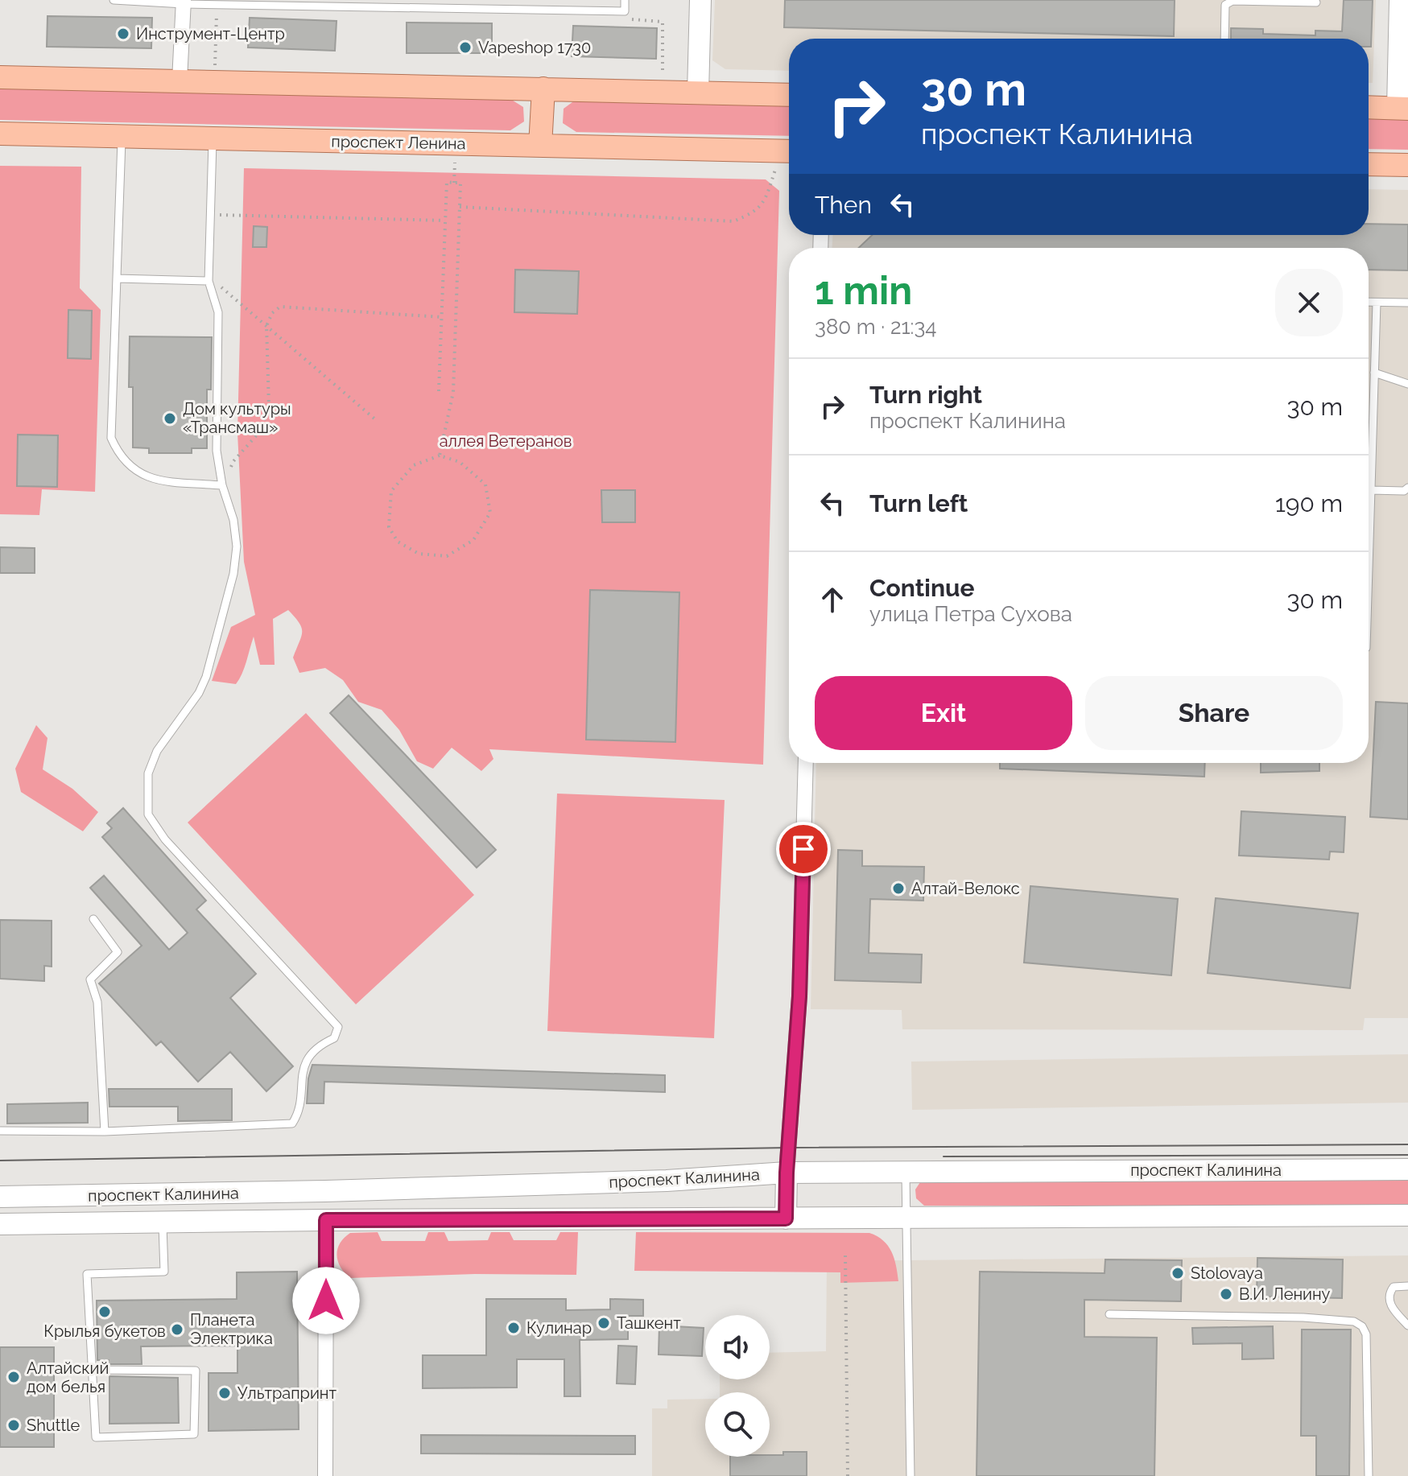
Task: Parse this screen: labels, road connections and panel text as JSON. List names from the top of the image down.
{
  "streets": {
    "main road": ["проспект Ленина", "проспект Калинина"]
  },
  "parks": ["аллея Ветеранов"],
  "places": [
    "Инструмент-Центр",
    "Vapeshop 1730",
    "Дом культуры «Трансмаш»",
    "Алтай-Велокс",
    "Stolovaya",
    "В.И. Ленину",
    "Крылья букетов",
    "Ташкент",
    "Кулинар",
    "Планета Электрика",
    "Алтайский дом белья",
    "Ультрапринт",
    "Shuttle"
  ],
  "page": {
    "turn": ["30 m", "проспект Калинина"],
    "then": "Then",
    "heading": ["1 min", "380 m · 21:34"],
    "list": [
      {
        "name": "Turn right",
        "note": "проспект Калинина",
        "value": "30 m"
      },
      {
        "name": "Turn left",
        "value": "190 m"
      },
      {
        "name": "Continue",
        "note": "улица Петра Сухова",
        "value": "30 m"
      }
    ],
    "buttons": ["Exit", "Share"]
  }
}
